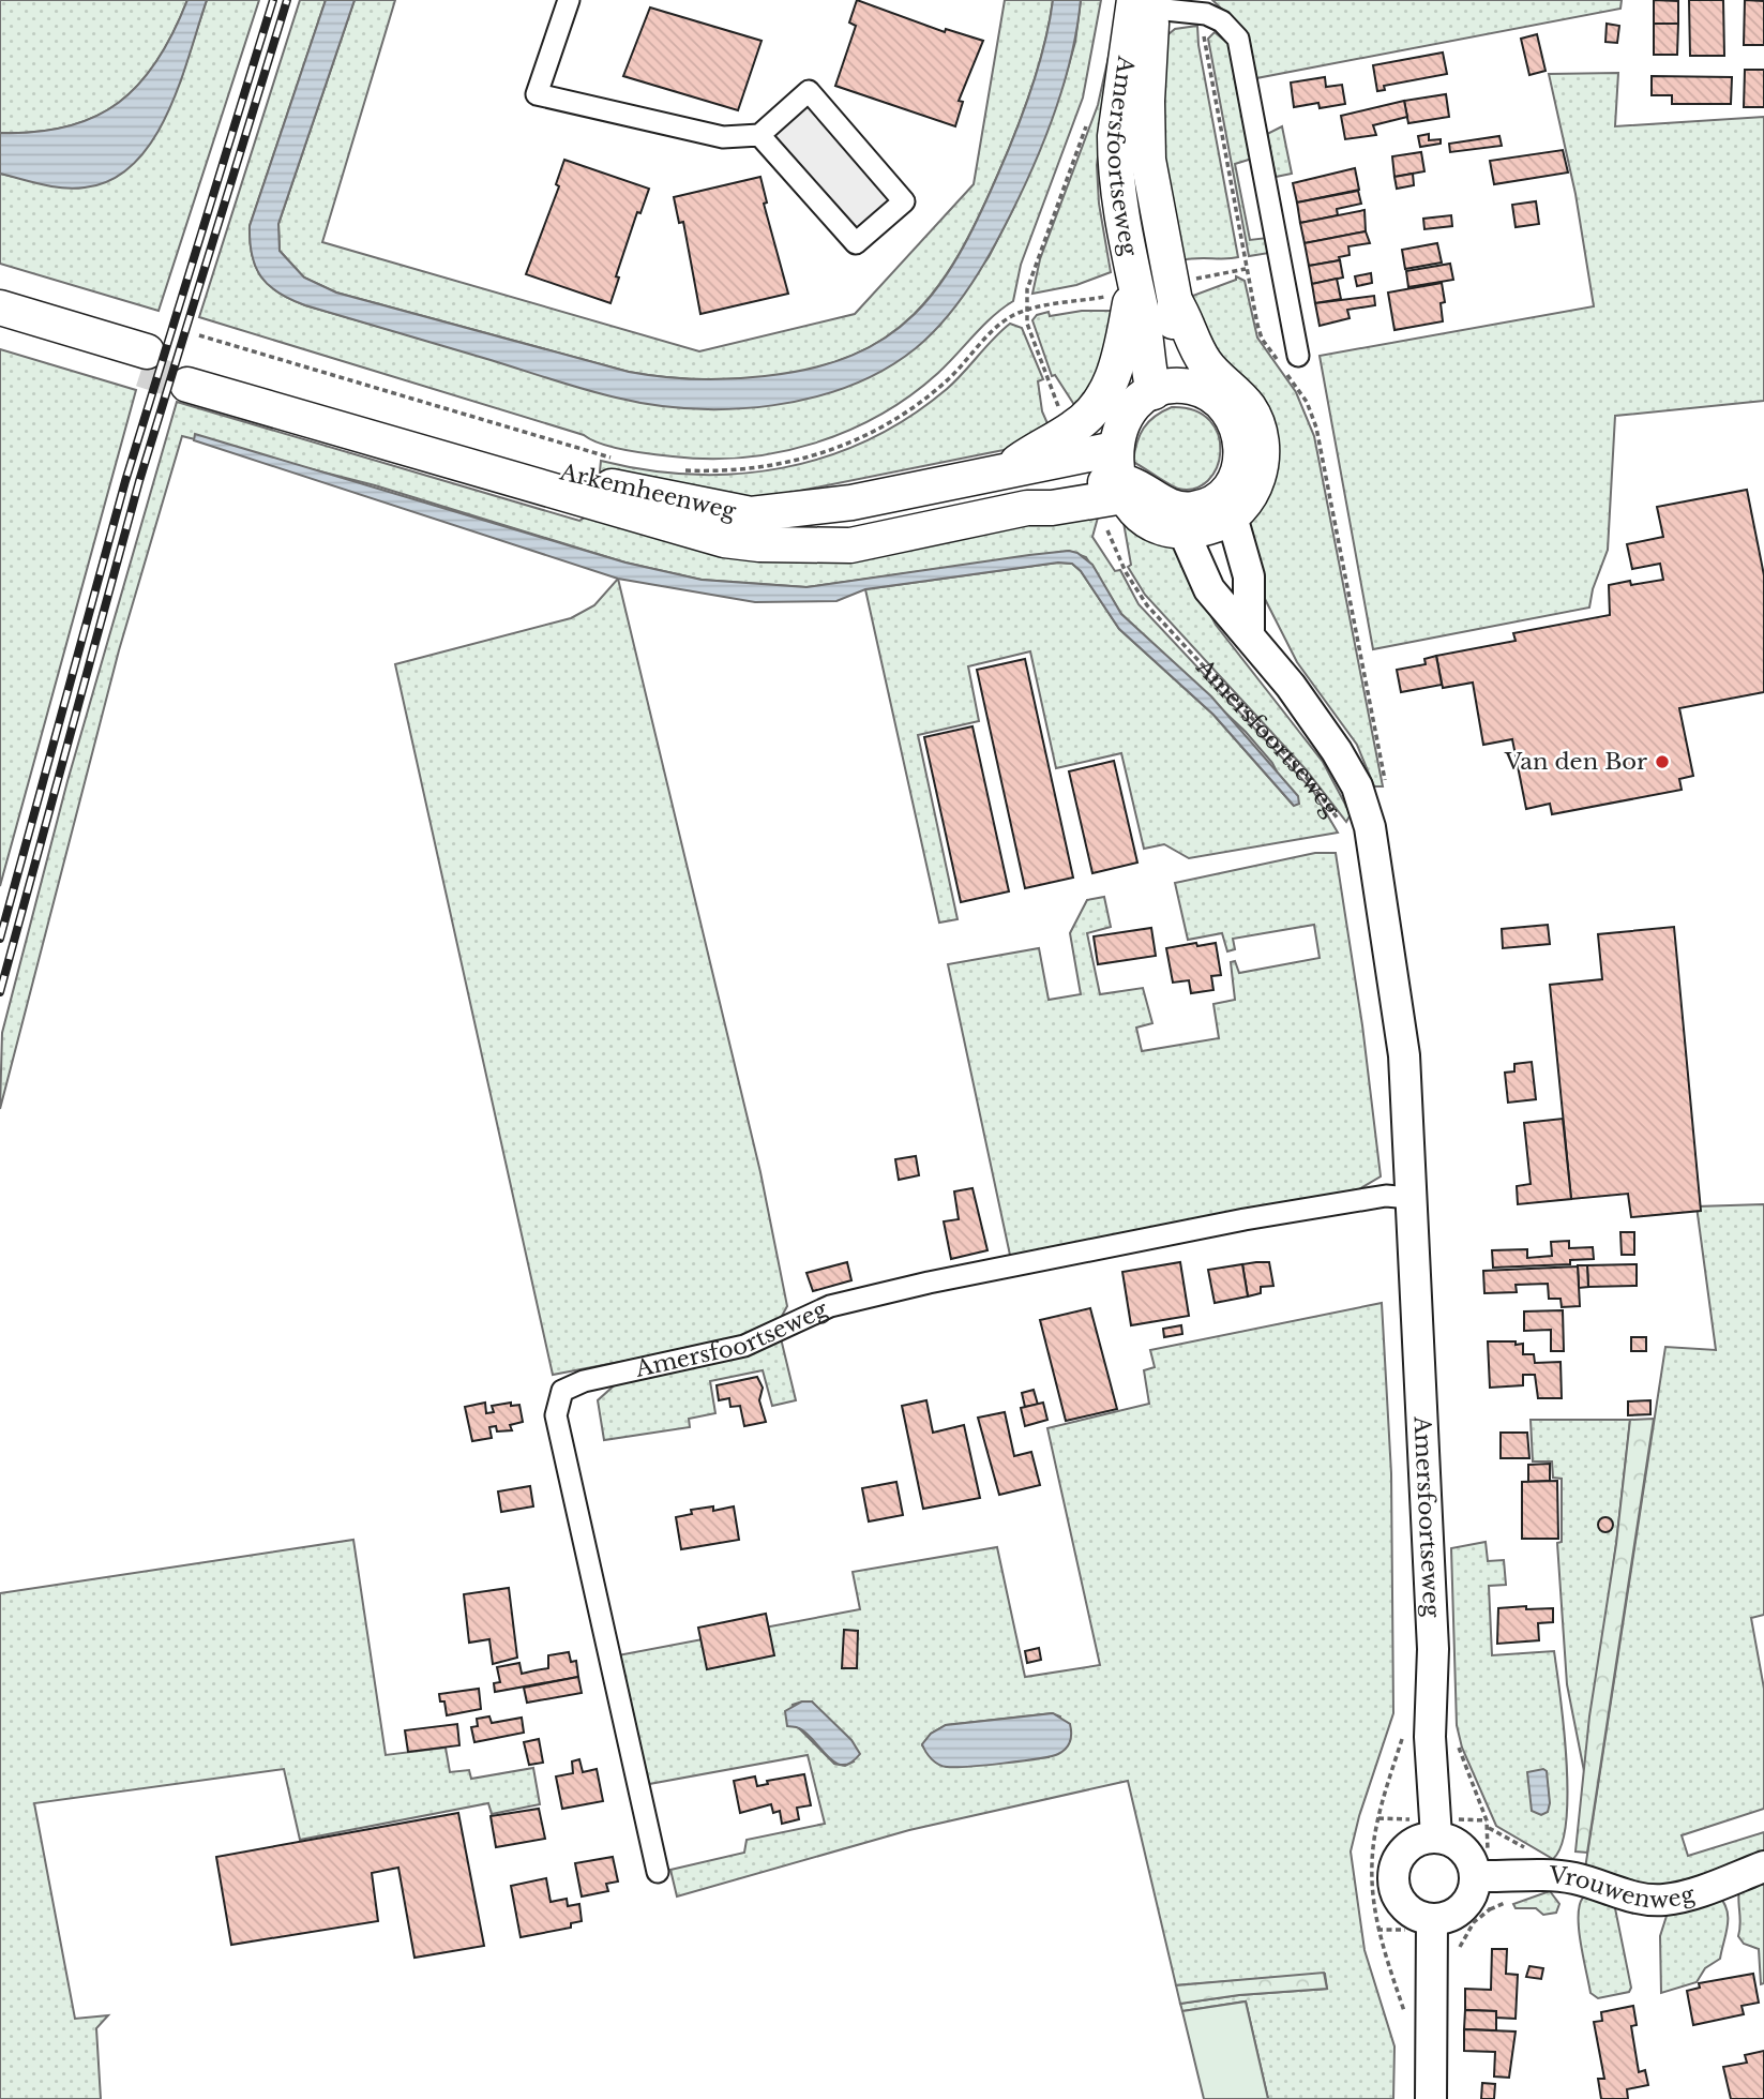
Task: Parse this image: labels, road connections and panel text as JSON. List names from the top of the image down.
{
  "streets": {
    "main road": ["Amersfoortseweg", "Arkemheenweg", "Vrouwenweg"]
  },
  "crossings": [
    ["Amersfoortseweg", "Arkemheenweg"],
    ["Amersfoortseweg", "Vrouwenweg"]
  ],
  "places": ["Van den Bor"]
}
